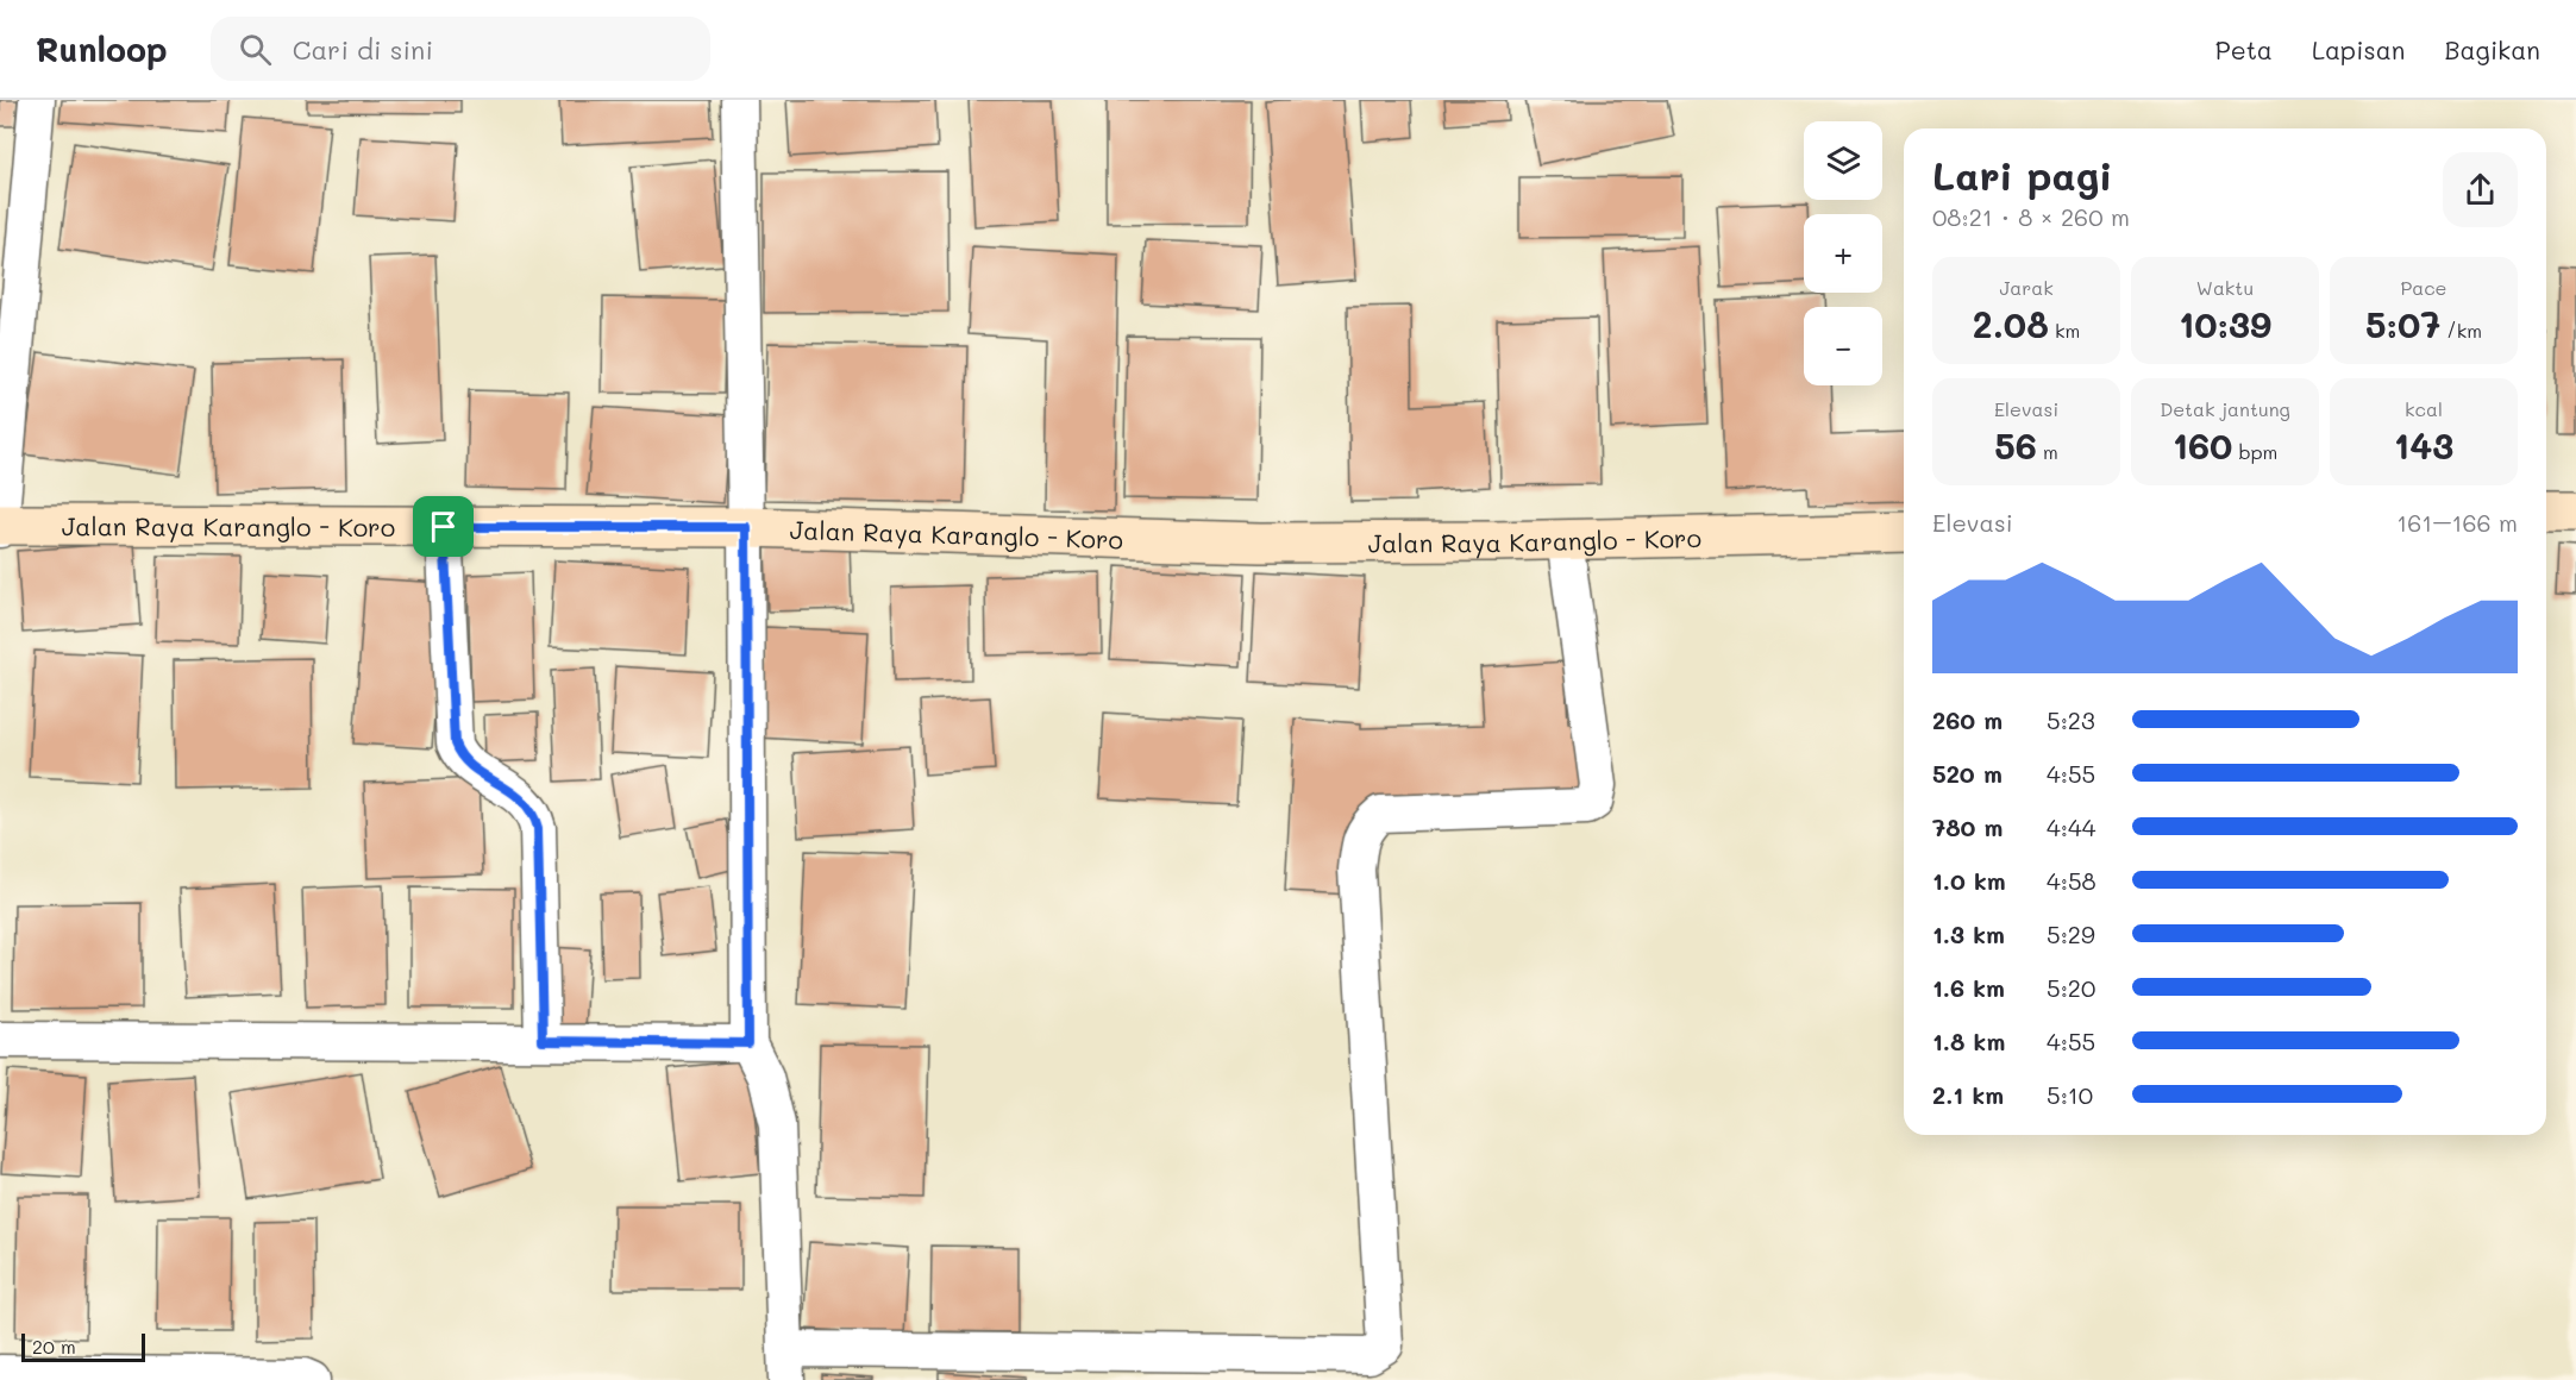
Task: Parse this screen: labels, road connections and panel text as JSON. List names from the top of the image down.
{
  "streets": {
    "street": ["Jalan Raya Karanglo - Koro"]
  },
  "scale_bar": "20 m",
  "page": {
    "header": "Runloop",
    "search": "Cari di sini",
    "nav": ["Peta", "Lapisan", "Bagikan"],
    "map_buttons": ["+", "−"],
    "heading": ["Lari pagi", "08:21 · 8 × 260 m"],
    "stats": [
      ["Jarak", "2.08 km"],
      ["Waktu", "10:39"],
      ["Pace", "5:07 /km"],
      ["Elevasi", "56 m"],
      ["Detak jantung", "160 bpm"],
      ["kcal", "143"]
    ],
    "chart": ["Elevasi", "161–166 m"],
    "list": [
      {
        "name": "260 m",
        "note": "5:23"
      },
      {
        "name": "520 m",
        "note": "4:55"
      },
      {
        "name": "780 m",
        "note": "4:44"
      },
      {
        "name": "1.0 km",
        "note": "4:58"
      },
      {
        "name": "1.3 km",
        "note": "5:29"
      },
      {
        "name": "1.6 km",
        "note": "5:20"
      },
      {
        "name": "1.8 km",
        "note": "4:55"
      },
      {
        "name": "2.1 km",
        "note": "5:10"
      }
    ],
    "scale": "20 m"
  }
}
